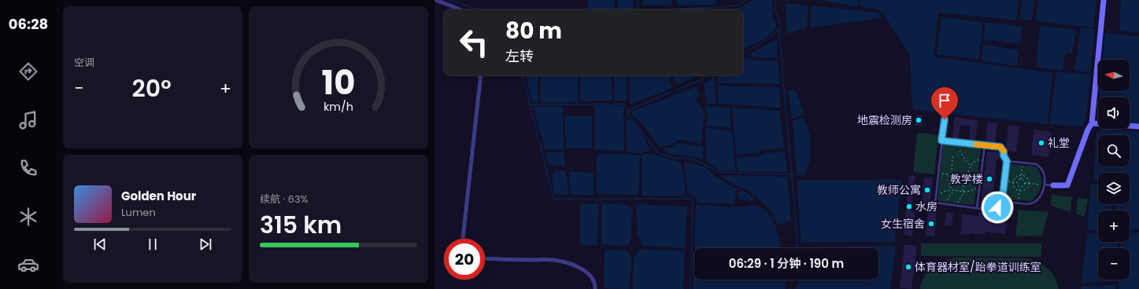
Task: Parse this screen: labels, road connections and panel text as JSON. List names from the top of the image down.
{
  "places": [
    "地震检测房",
    "礼堂",
    "教学楼",
    "教师公寓",
    "水房",
    "女生宿舍",
    "体育器材室/跆拳道训练室"
  ],
  "north": "left",
  "page": {
    "tabs": "06:28",
    "tile": [
      "空调",
      ["续航 · 63%", "315 km"]
    ],
    "turn": ["80 m", "左转"],
    "map_buttons": ["+", "−"],
    "heat": ["−", "20°", "+"],
    "song": ["Golden Hour", "Lumen"],
    "limit": "20",
    "trip": "06:29 · 1 分钟 · 190 m",
    "gauge": ["10", "km/h"]
  }
}
